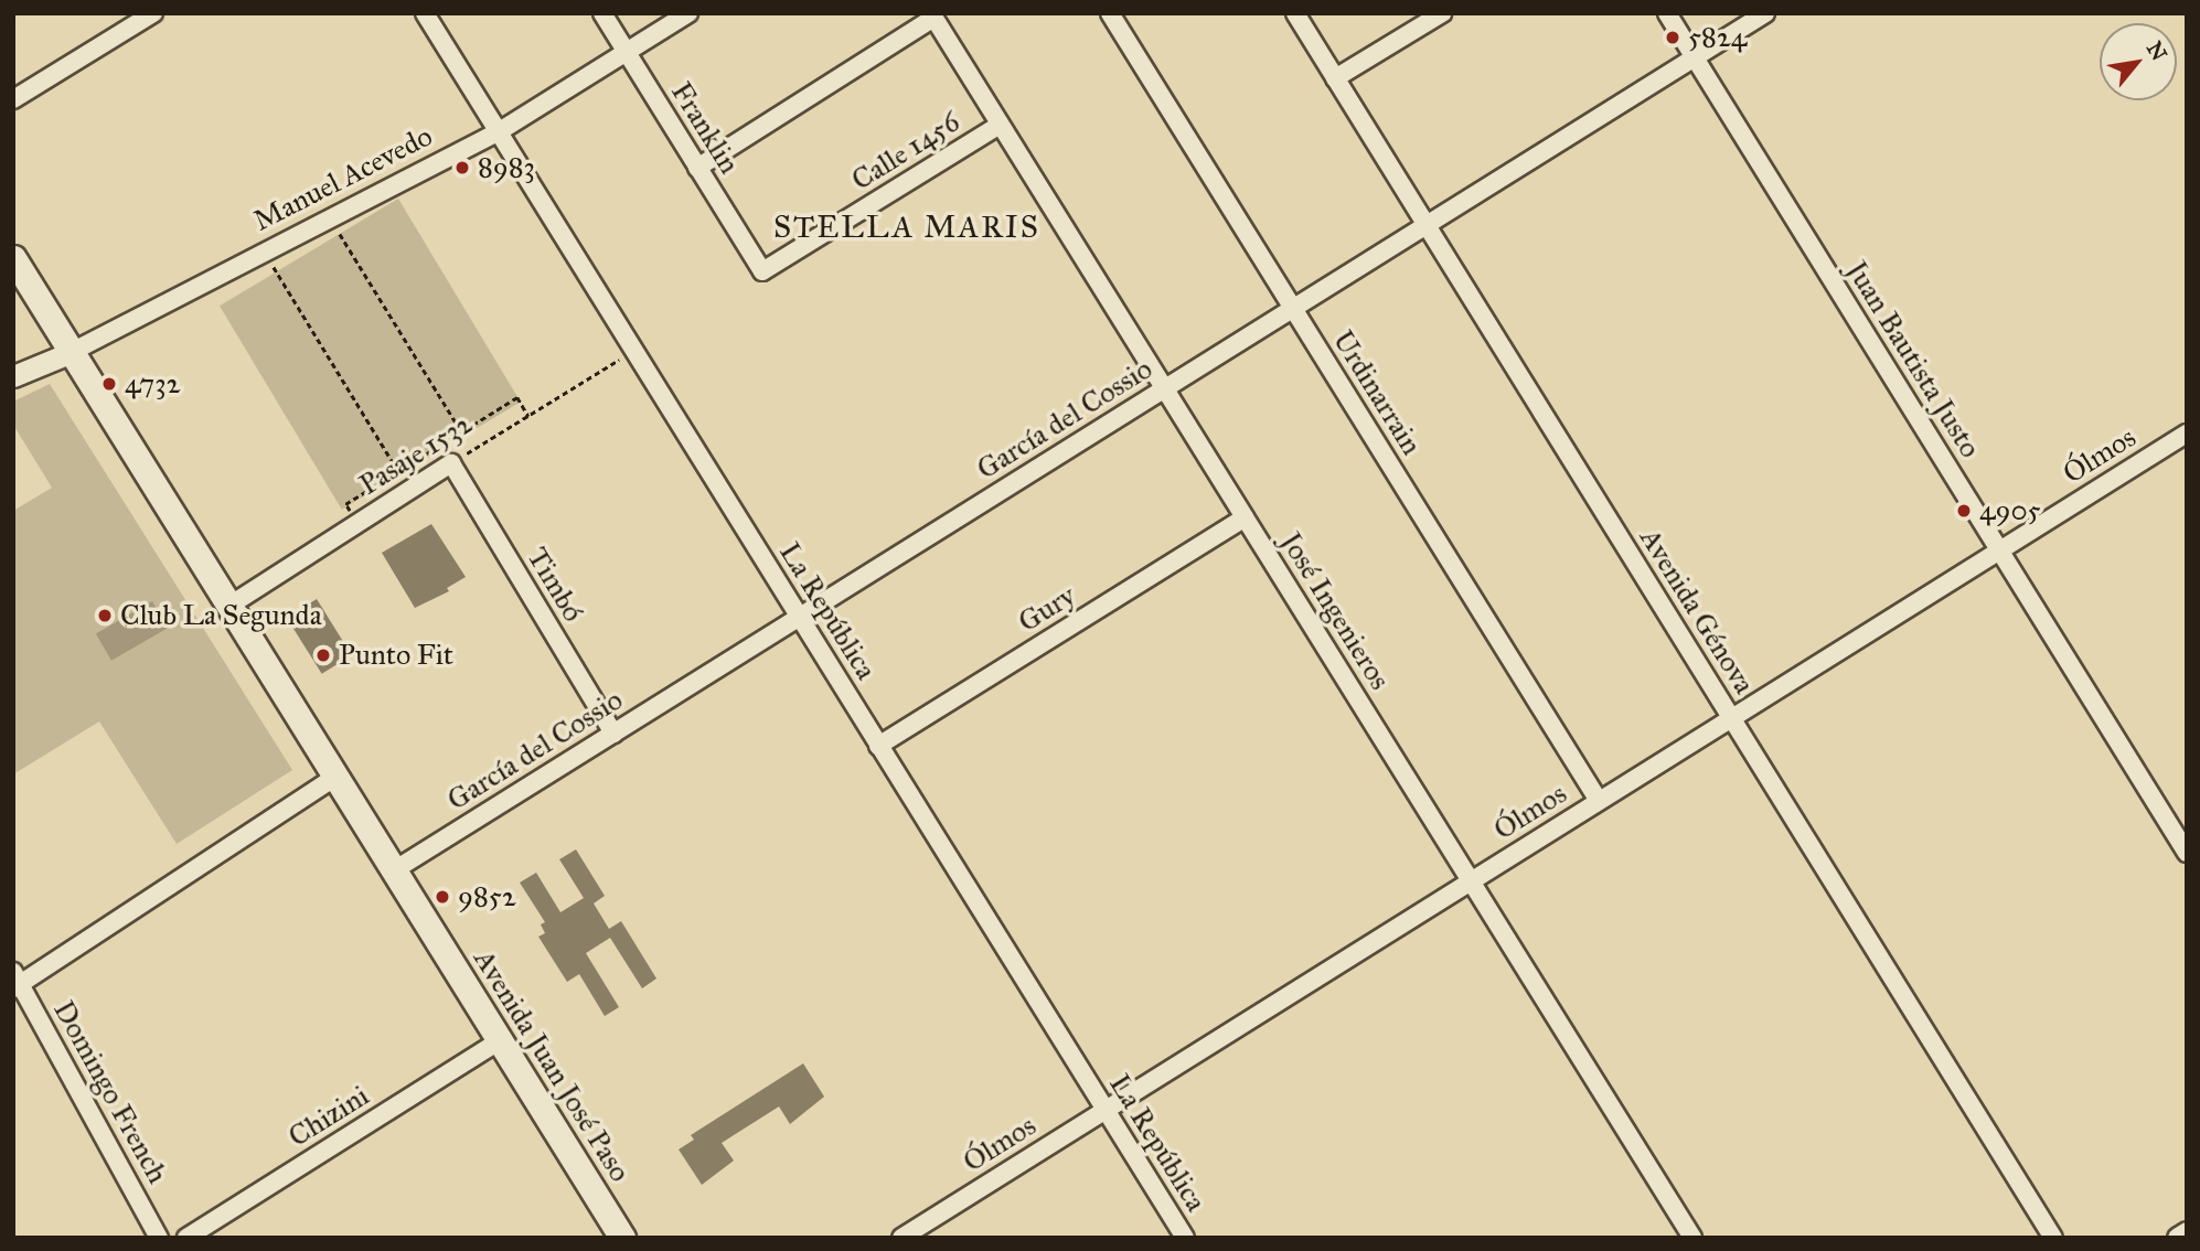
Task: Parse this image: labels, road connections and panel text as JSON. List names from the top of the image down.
{
  "streets": {
    "main road": ["Avenida Juan José Paso"],
    "street": [
      "Franklin",
      "Calle 1456",
      "Manuel Acevedo",
      "Juan Bautista Justo",
      "Urdinarrain",
      "García del Cossio",
      "Pasaje 1532",
      "Ólmos",
      "Timbó",
      "Gury",
      "La República",
      "José Ingenieros",
      "Avenida Génova",
      "Domingo French",
      "Chizini"
    ]
  },
  "crossings": [
    ["Franklin", "Calle 1456"],
    ["Franklin", "Manuel Acevedo"],
    ["Calle 1456", "José Ingenieros"],
    ["Manuel Acevedo", "La República"],
    ["Manuel Acevedo", "Avenida Juan José Paso"],
    ["Juan Bautista Justo", "García del Cossio"],
    ["Juan Bautista Justo", "Ólmos"],
    ["Urdinarrain", "García del Cossio"],
    ["Urdinarrain", "Ólmos"],
    ["García del Cossio", "Timbó"],
    ["García del Cossio", "La República"],
    ["García del Cossio", "José Ingenieros"],
    ["García del Cossio", "Avenida Génova"],
    ["García del Cossio", "Avenida Juan José Paso"],
    ["Pasaje 1532", "Timbó"],
    ["Pasaje 1532", "La República"],
    ["Pasaje 1532", "Avenida Juan José Paso"],
    ["Ólmos", "La República"],
    ["Ólmos", "José Ingenieros"],
    ["Ólmos", "Avenida Génova"],
    ["Gury", "La República"],
    ["Gury", "José Ingenieros"],
    ["Avenida Juan José Paso", "Chizini"]
  ],
  "districts": ["STELLA MARIS"],
  "places": [
    "5824",
    "8983",
    "4732",
    "4905",
    "Club La Segunda",
    "Punto Fit",
    "9852"
  ],
  "north": "top right"
}
